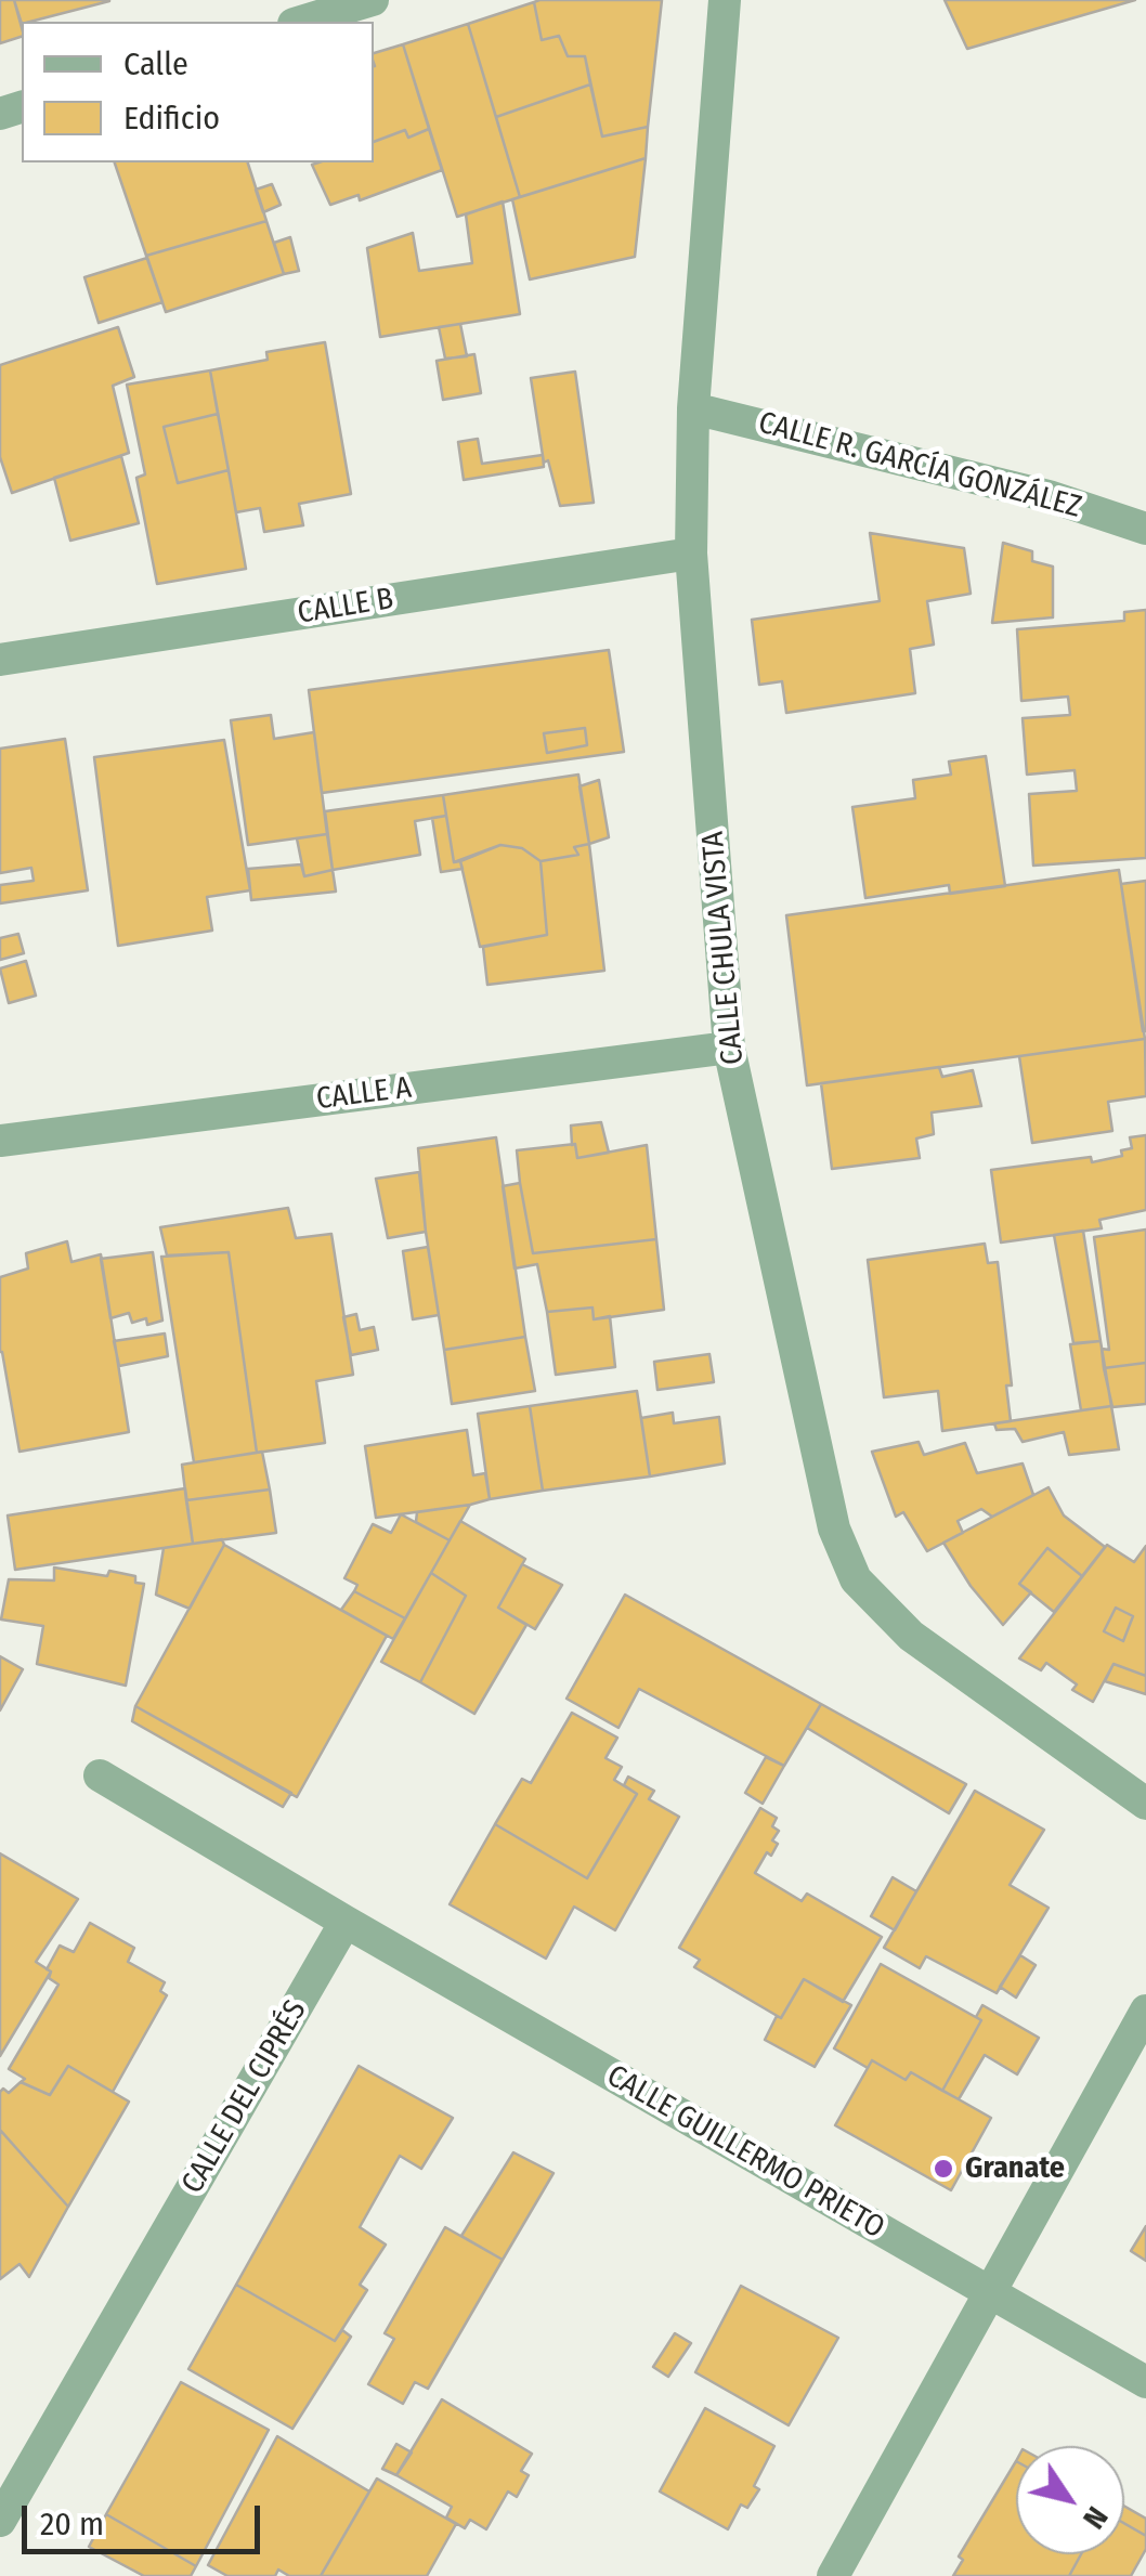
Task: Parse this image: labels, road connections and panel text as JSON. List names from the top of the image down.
{
  "streets": {
    "street": [
      "CALLE R. GARCÍA GONZÁLEZ",
      "CALLE B",
      "CALLE CHULA VISTA",
      "CALLE A",
      "CALLE DEL CIPRÉS",
      "CALLE GUILLERMO PRIETO"
    ]
  },
  "crossings": [
    ["CALLE R. GARCÍA GONZÁLEZ", "CALLE CHULA VISTA"],
    ["CALLE B", "CALLE CHULA VISTA"],
    ["CALLE CHULA VISTA", "CALLE A"],
    ["CALLE DEL CIPRÉS", "CALLE GUILLERMO PRIETO"]
  ],
  "places": ["Granate"],
  "legend": ["Calle", "Edificio"],
  "scale_bar": "20 m",
  "north": "bottom right"
}
